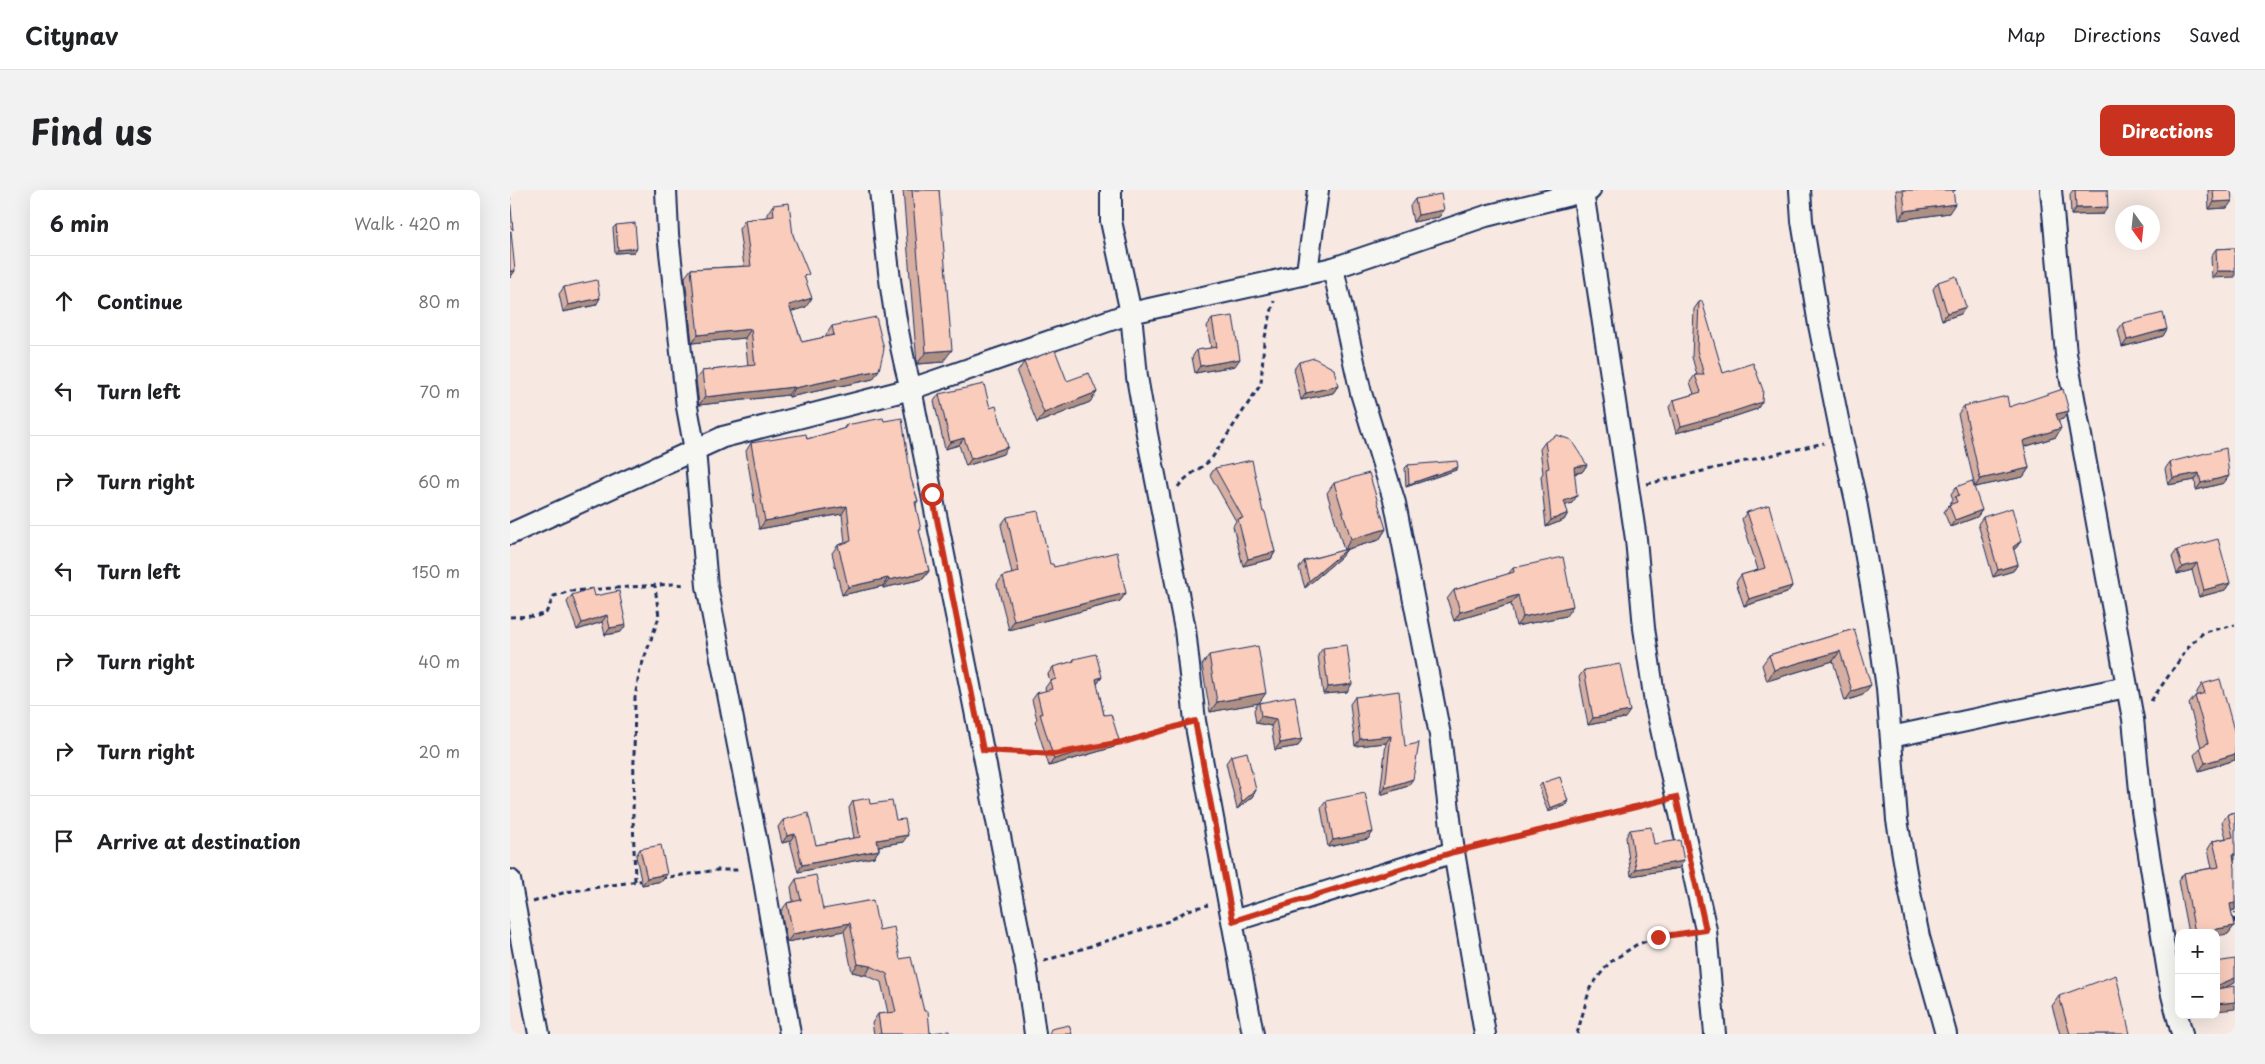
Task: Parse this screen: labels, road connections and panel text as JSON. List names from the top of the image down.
{
  "north": "bottom",
  "page": {
    "header": "Citynav",
    "nav": ["Map", "Directions", "Saved"],
    "title": "Find us",
    "buttons": "Directions",
    "heading": ["6 min", "Walk · 420 m"],
    "list": [
      ["Continue", "80 m"],
      ["Turn left", "70 m"],
      ["Turn right", "60 m"],
      ["Turn left", "150 m"],
      ["Turn right", "40 m"],
      ["Turn right", "20 m"],
      "Arrive at destination"
    ],
    "map_buttons": ["+", "−"]
  }
}
